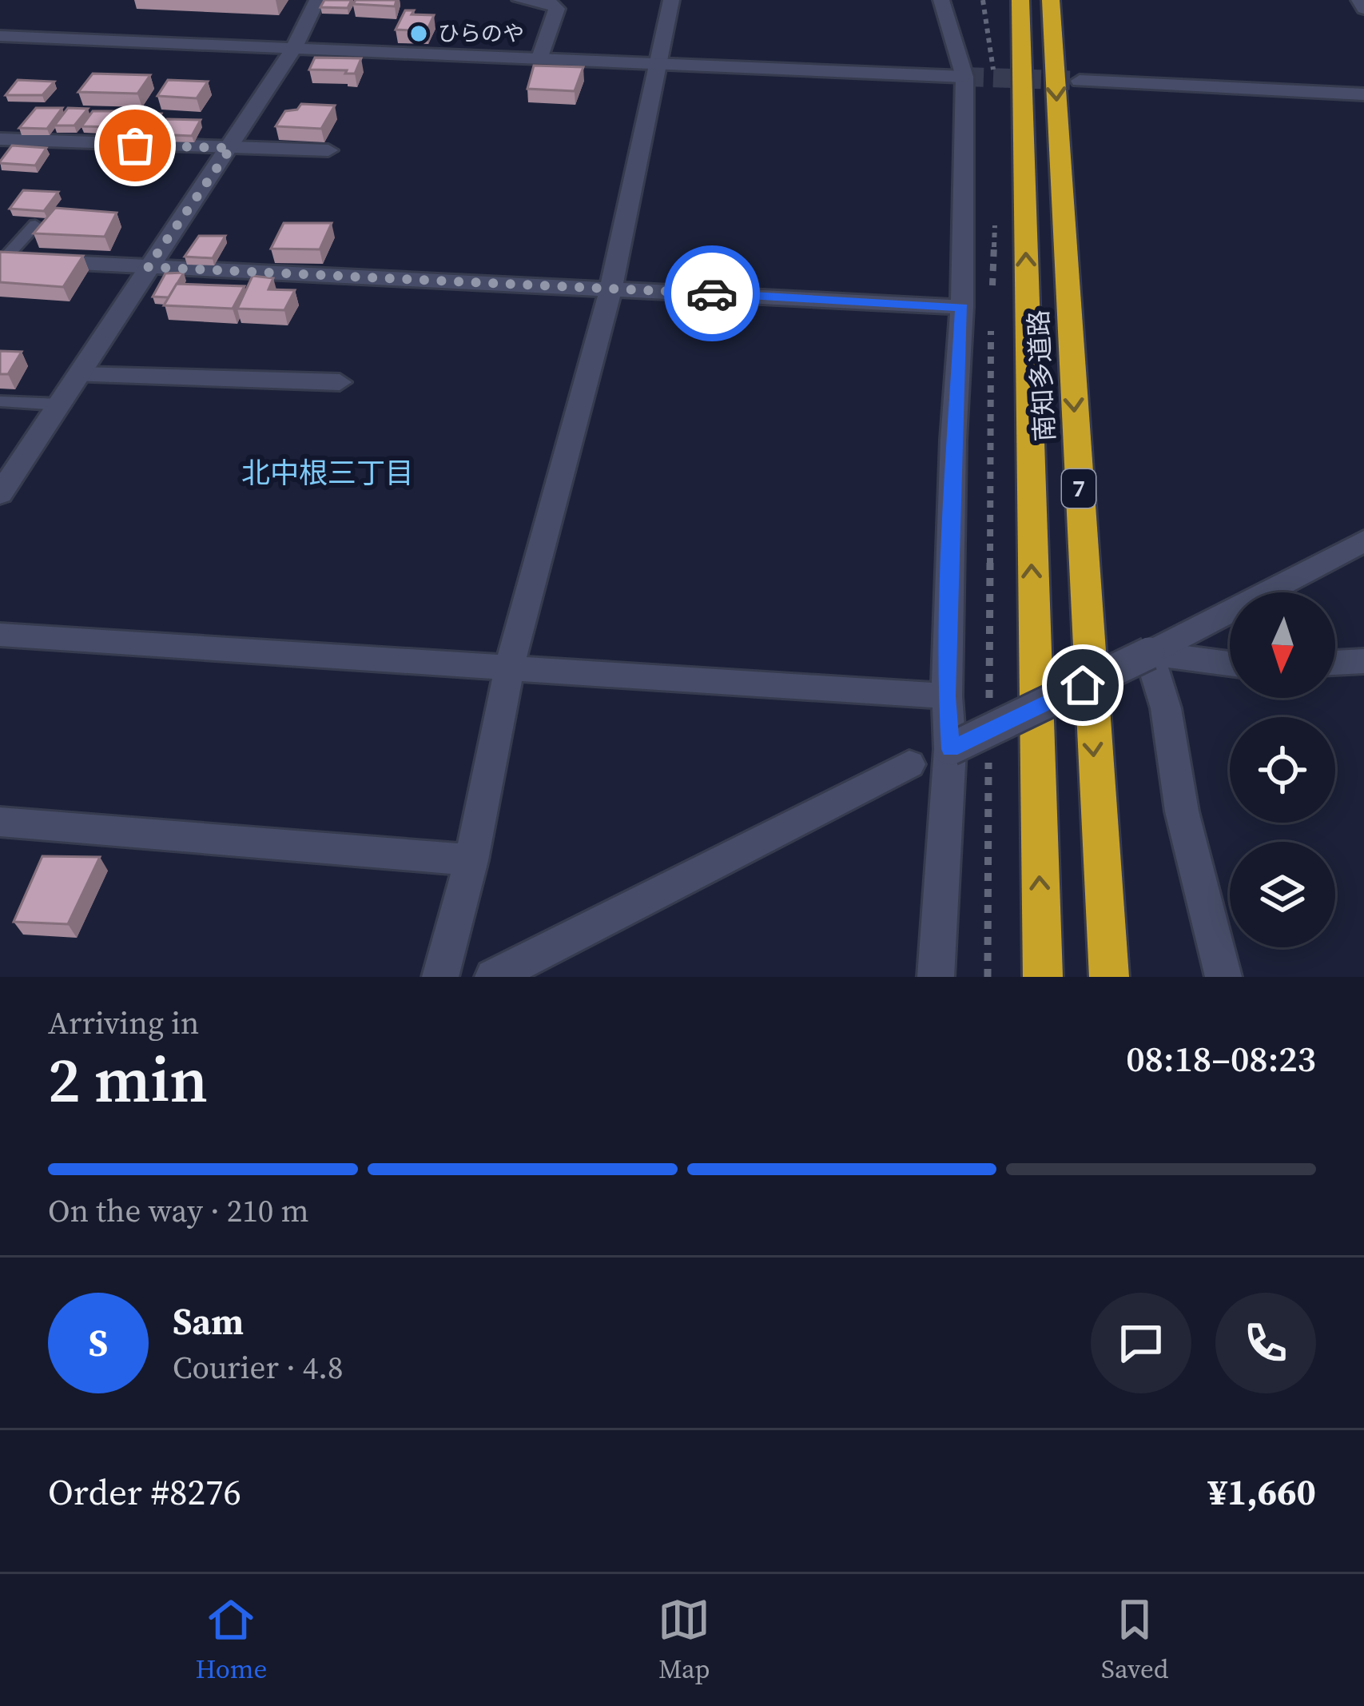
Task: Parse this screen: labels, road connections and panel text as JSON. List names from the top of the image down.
{
  "streets": {
    "highway": ["南知多道路", "7"]
  },
  "districts": ["北中根三丁目"],
  "places": ["ひらのや"],
  "north": "bottom",
  "page": {
    "heading": ["2 min", "Arriving in", "08:18–08:23"],
    "panel": [
      "Sam",
      "Courier · 4.8",
      "Order #8276",
      "¥1,660"
    ],
    "bar": "On the way · 210 m",
    "round": "S",
    "tabs": ["Home", "Map", "Saved"]
  }
}
